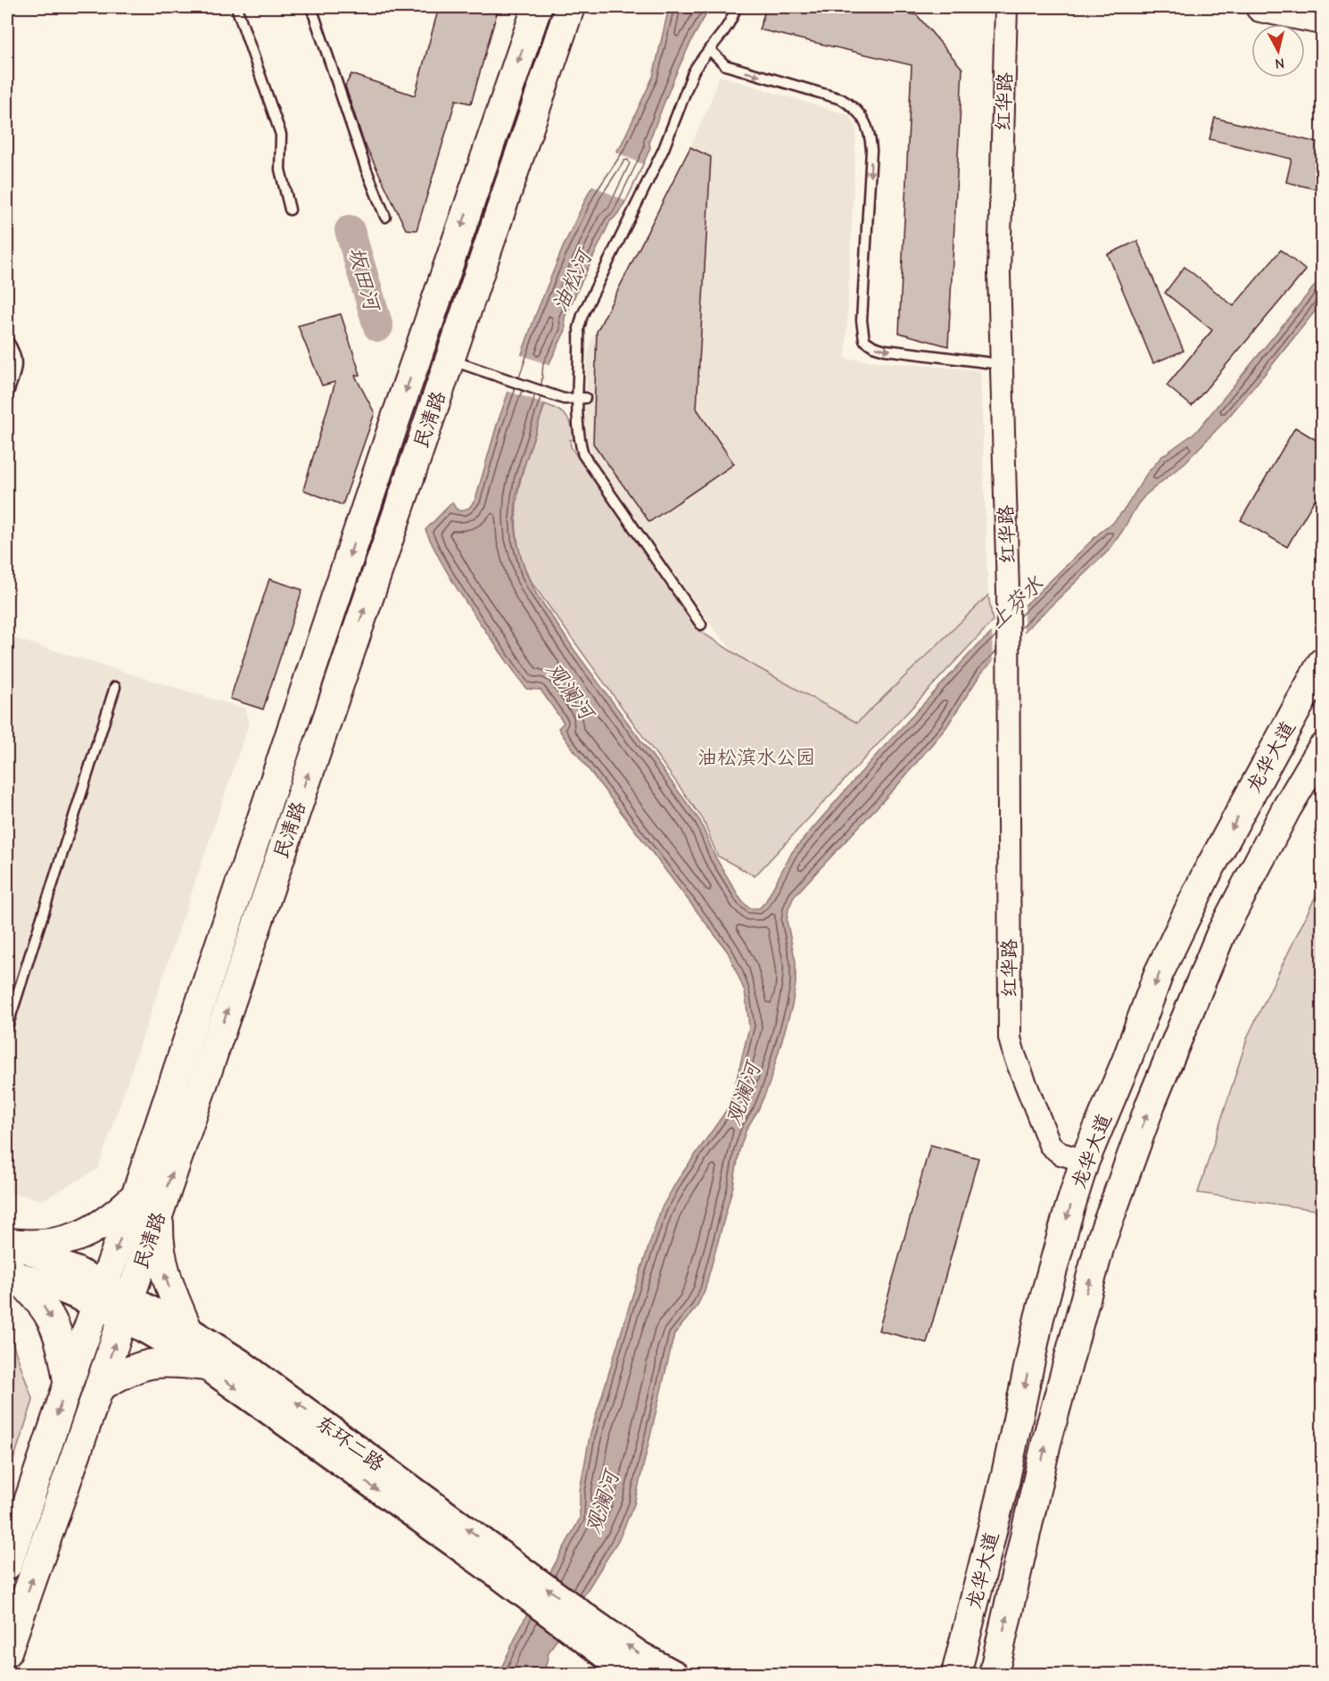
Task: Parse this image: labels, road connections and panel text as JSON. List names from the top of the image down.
{
  "streets": {
    "main road": ["民清路", "龙华大道", "东环二路"],
    "street": ["红华路"]
  },
  "crossings": [
    ["红华路", "龙华大道"],
    ["民清路", "东环二路"]
  ],
  "water": [
    "坂田河",
    "油松河",
    "上芬水",
    "观澜河"
  ],
  "parks": ["油松滨水公园"],
  "north": "bottom"
}
